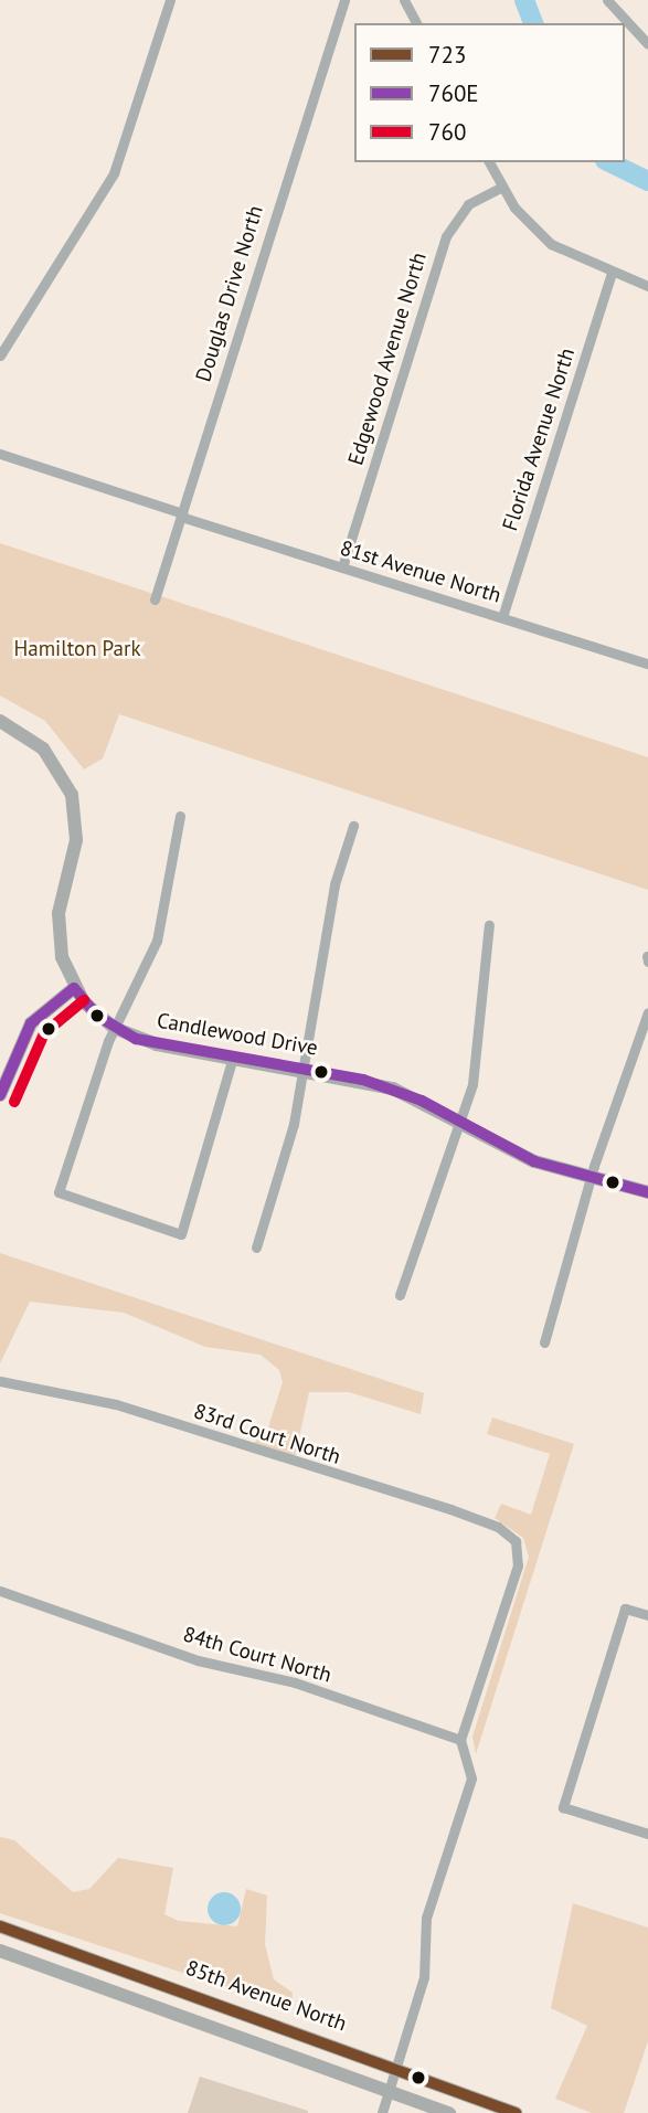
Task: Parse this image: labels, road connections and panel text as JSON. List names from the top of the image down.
{
  "streets": {
    "main road": ["Candlewood Drive", "85th Avenue North"],
    "street": [
      "Douglas Drive North",
      "Edgewood Avenue North",
      "Florida Avenue North",
      "81st Avenue North",
      "83rd Court North",
      "84th Court North"
    ]
  },
  "crossings": [
    ["Douglas Drive North", "81st Avenue North"],
    ["Edgewood Avenue North", "81st Avenue North"],
    ["Florida Avenue North", "81st Avenue North"],
    ["83rd Court North", "84th Court North"]
  ],
  "parks": ["Hamilton Park"],
  "lines": ["transit line 760E", "transit line 760", "transit line 723"],
  "legend": ["723", "760E", "760"]
}
